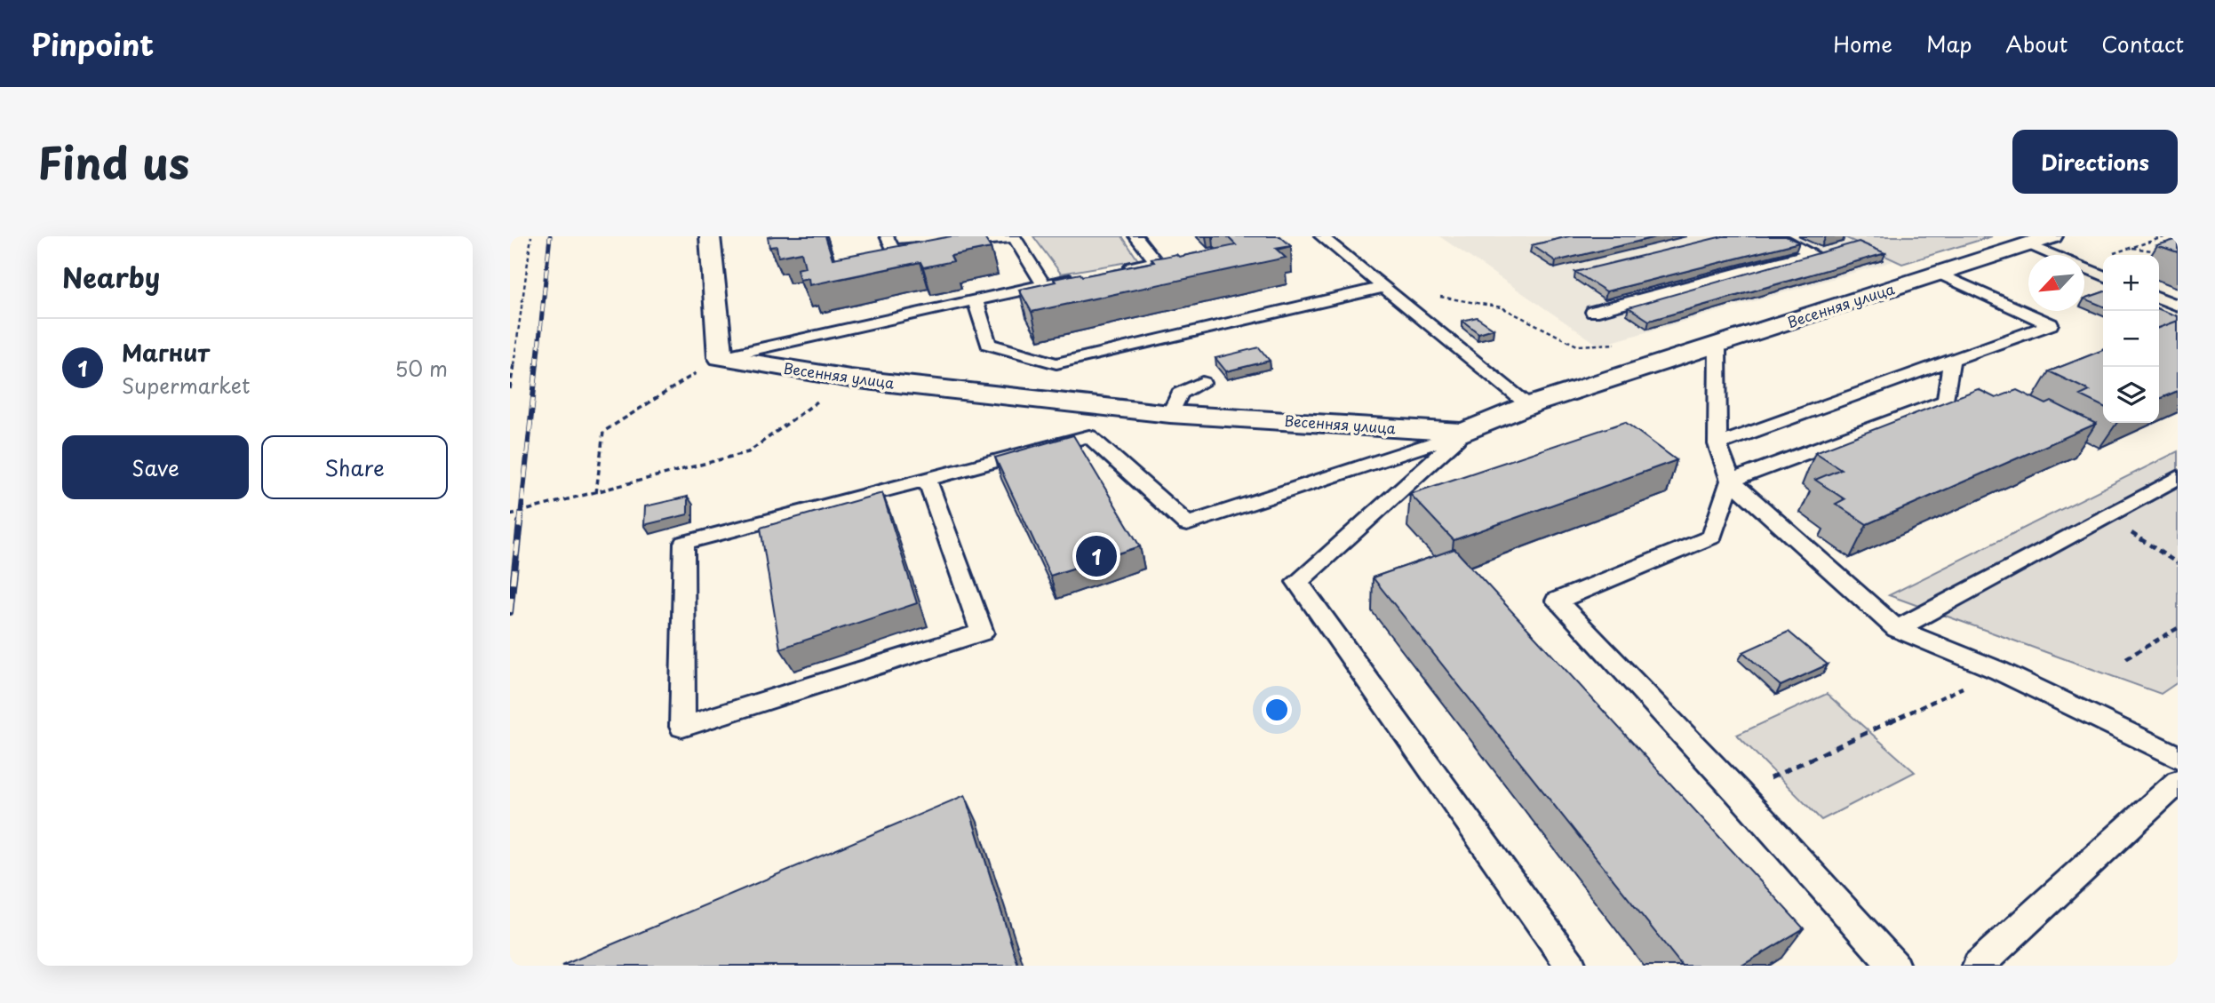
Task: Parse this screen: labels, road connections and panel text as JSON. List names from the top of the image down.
{
  "streets": {
    "street": ["Весенняя улица"]
  },
  "north": "bottom left",
  "page": {
    "header": "Pinpoint",
    "nav": [
      "Home",
      "Map",
      "About",
      "Contact"
    ],
    "title": "Find us",
    "buttons": [
      "Directions",
      ["Save", "Share"]
    ],
    "heading": "Nearby",
    "map_buttons": ["+", "−"],
    "list": [
      {
        "mark": "1",
        "name": "Магнит",
        "note": "Supermarket",
        "value": "50 m"
      }
    ],
    "pins": "1"
  }
}
